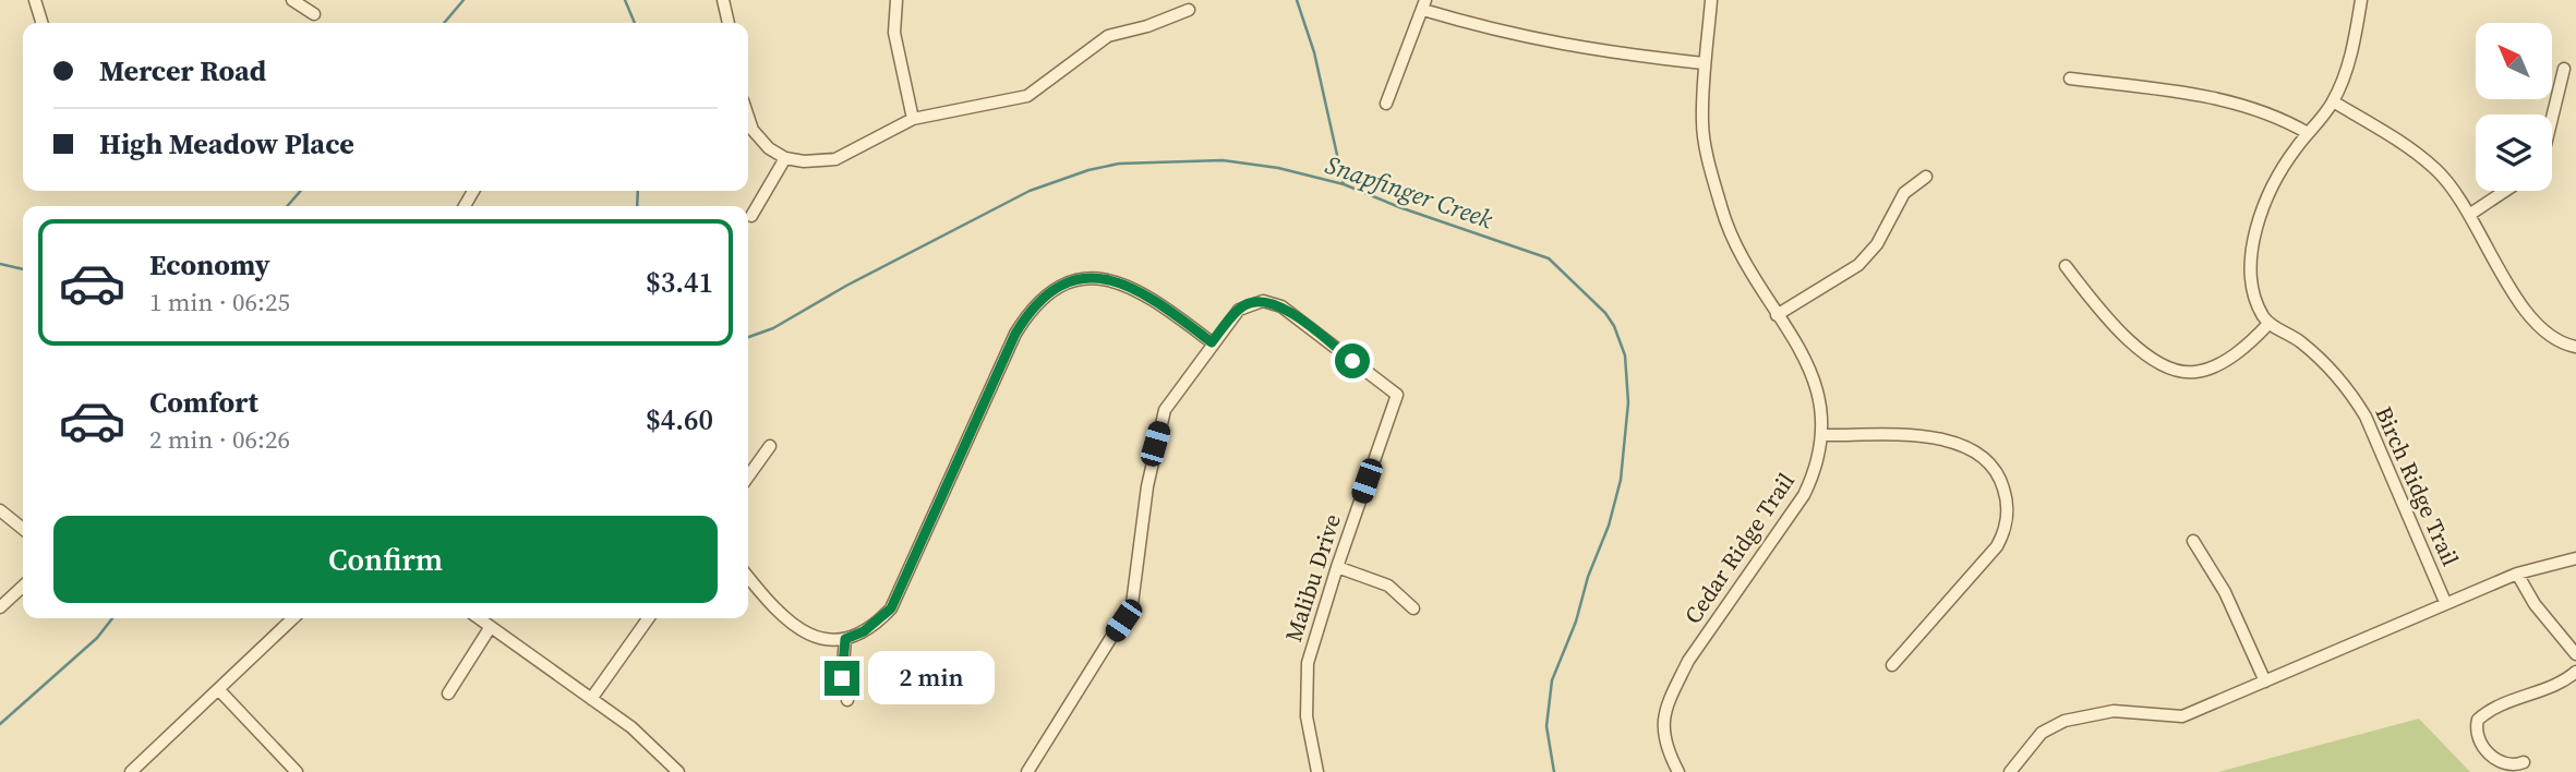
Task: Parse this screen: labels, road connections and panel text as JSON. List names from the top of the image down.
{
  "streets": {
    "street": ["Birch Ridge Trail", "Cedar Ridge Trail", "Malibu Drive"]
  },
  "water": ["Snapfinger Creek"],
  "north": "top left",
  "page": {
    "banner": ["Mercer Road", "High Meadow Place"],
    "list": [
      {
        "name": "Economy",
        "note": "1 min · 06:25",
        "value": "$3.41"
      },
      {
        "name": "Comfort",
        "note": "2 min · 06:26",
        "value": "$4.60"
      }
    ],
    "buttons": "Confirm",
    "bubble": "2 min"
  }
}
